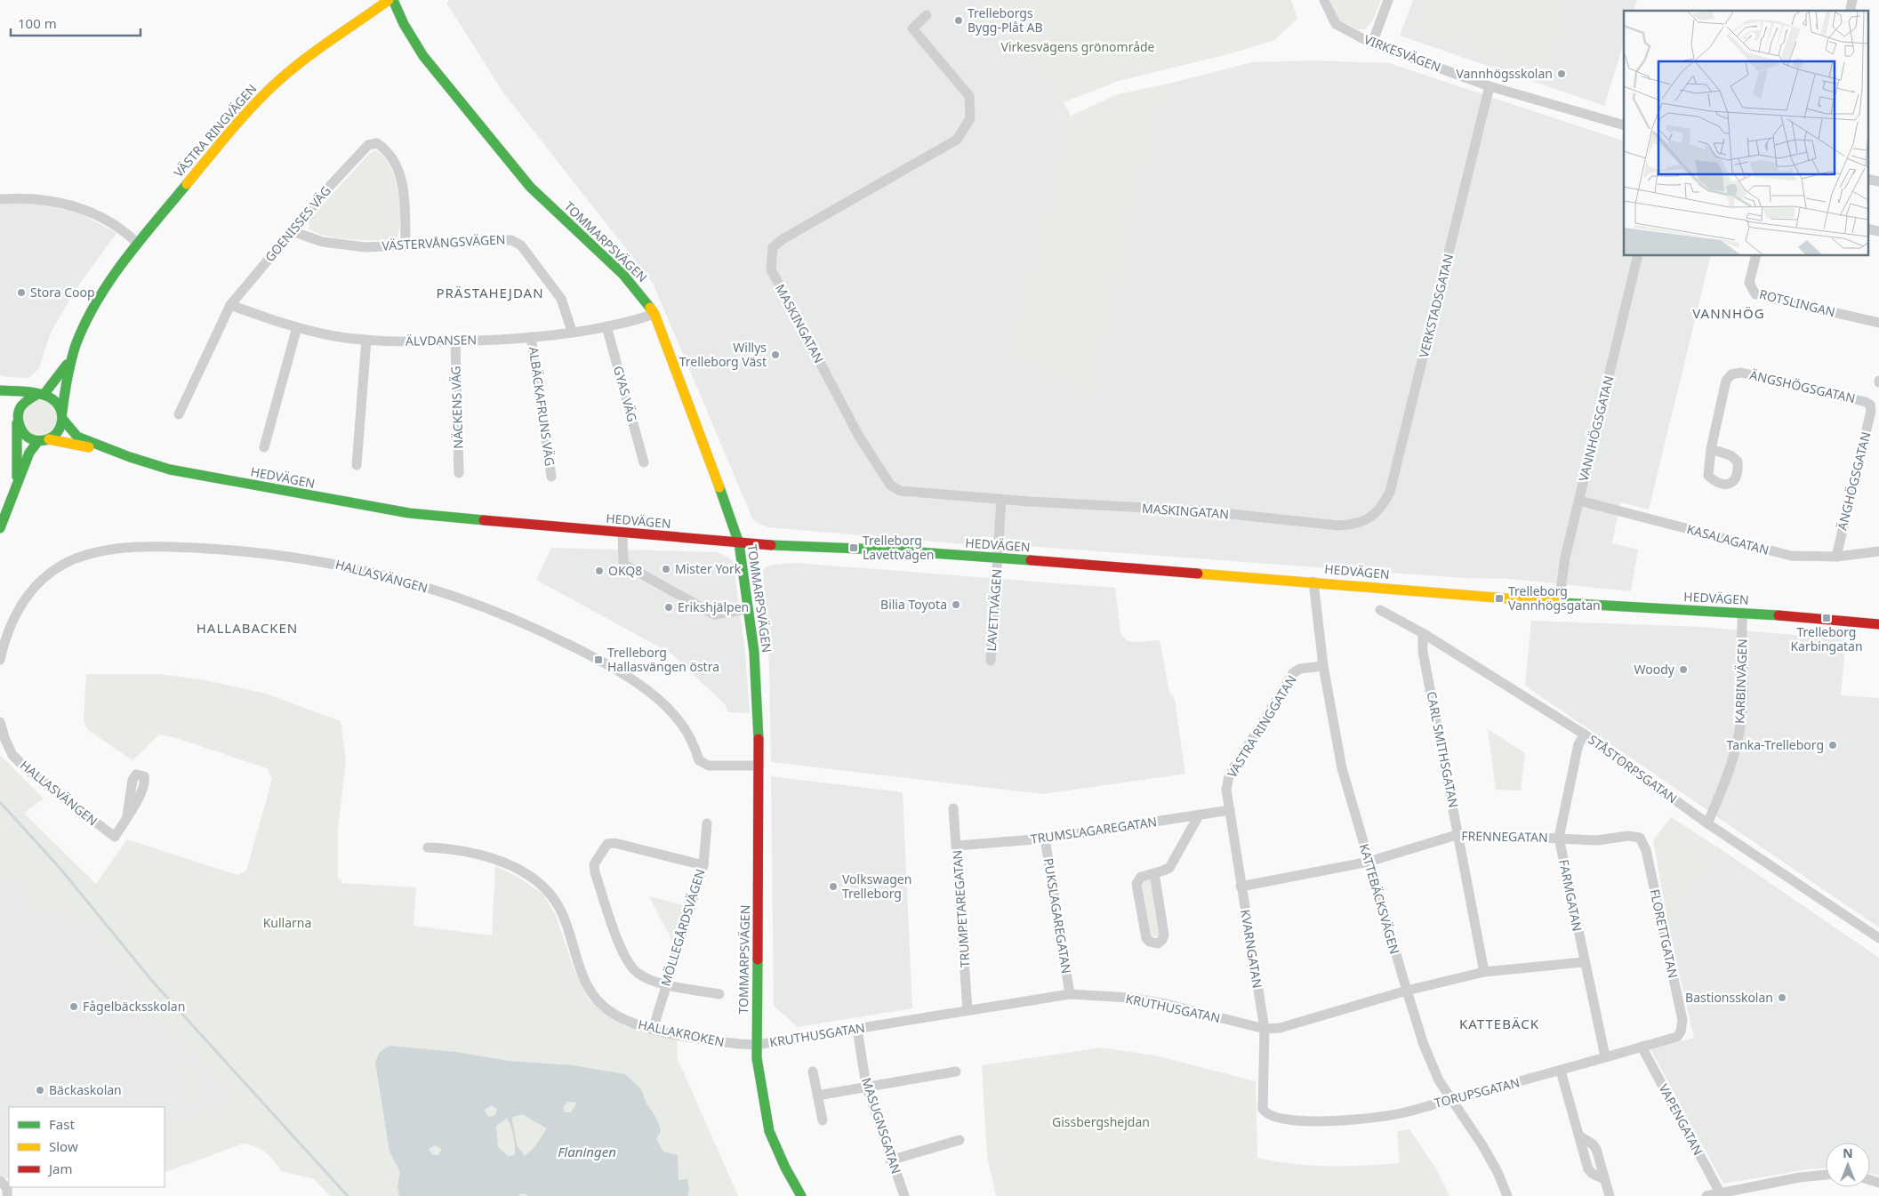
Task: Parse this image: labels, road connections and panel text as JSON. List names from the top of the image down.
{
  "streets": {
    "main road": ["VÄSTRA RINGVÄGEN", "TOMMARPSVÄGEN", "HEDVÄGEN"],
    "street": [
      "VIRKESVÄGEN",
      "GOENISSES VÄG",
      "VÄSTERVÅNGSVÄGEN",
      "ROTSLINGAN",
      "VERKSTADSGATAN",
      "MASKINGATAN",
      "ÄLVDANSEN",
      "ÄNGSHÖGSGATAN",
      "GYAS VÄG",
      "ALBÄCKAFRUNS VÄG",
      "NÄCKENS VÄG",
      "VANNHÖGSGATAN",
      "ÄNGHÖGSGATAN",
      "KASALAGATAN",
      "HALLASVÄNGEN",
      "LAVETTVÄGEN",
      "KARBINVÄGEN",
      "VÄSTRA RINGGATAN",
      "CARL SMITHSGATAN",
      "STÅSTORPSGATAN",
      "TRUMSLAGAREGATAN",
      "FRENNEGATAN",
      "FARMGATAN",
      "KATTEBÄCKSVÄGEN",
      "TRUMPETAREGATAN",
      "PUKSLAGAREGATAN",
      "MÖLLEGÅRDSVÄGEN",
      "FLORETTGATAN",
      "KVARNGATAN",
      "KRUTHUSGATAN",
      "HALLAKROKEN",
      "TORUPSGATAN",
      "VAPENGATAN",
      "MASUGNSGATAN"
    ]
  },
  "crossings": [
    ["VIRKESVÄGEN", "VERKSTADSGATAN"],
    ["VÄSTRA RINGVÄGEN", "HEDVÄGEN"],
    ["GOENISSES VÄG", "VÄSTERVÅNGSVÄGEN"],
    ["GOENISSES VÄG", "ÄLVDANSEN"],
    ["TOMMARPSVÄGEN", "ÄLVDANSEN"],
    ["TOMMARPSVÄGEN", "HEDVÄGEN"],
    ["TOMMARPSVÄGEN", "HALLASVÄNGEN"],
    ["TOMMARPSVÄGEN", "KRUTHUSGATAN"],
    ["TOMMARPSVÄGEN", "HALLAKROKEN"],
    ["VÄSTERVÅNGSVÄGEN", "ÄLVDANSEN"],
    ["VERKSTADSGATAN", "MASKINGATAN"],
    ["ÄLVDANSEN", "GYAS VÄG"],
    ["ÄLVDANSEN", "ALBÄCKAFRUNS VÄG"],
    ["ÄLVDANSEN", "NÄCKENS VÄG"],
    ["ÄNGSHÖGSGATAN", "ÄNGHÖGSGATAN"],
    ["VANNHÖGSGATAN", "HEDVÄGEN"],
    ["VANNHÖGSGATAN", "KASALAGATAN"],
    ["HEDVÄGEN", "LAVETTVÄGEN"],
    ["HEDVÄGEN", "KARBINVÄGEN"],
    ["HEDVÄGEN", "KATTEBÄCKSVÄGEN"],
    ["ÄNGHÖGSGATAN", "KASALAGATAN"],
    ["KARBINVÄGEN", "STÅSTORPSGATAN"],
    ["VÄSTRA RINGGATAN", "KATTEBÄCKSVÄGEN"],
    ["VÄSTRA RINGGATAN", "KVARNGATAN"],
    ["CARL SMITHSGATAN", "STÅSTORPSGATAN"],
    ["CARL SMITHSGATAN", "FRENNEGATAN"],
    ["CARL SMITHSGATAN", "KRUTHUSGATAN"],
    ["STÅSTORPSGATAN", "FARMGATAN"],
    ["TRUMSLAGAREGATAN", "TRUMPETAREGATAN"],
    ["TRUMSLAGAREGATAN", "PUKSLAGAREGATAN"],
    ["TRUMSLAGAREGATAN", "KVARNGATAN"],
    ["FRENNEGATAN", "FARMGATAN"],
    ["FRENNEGATAN", "KATTEBÄCKSVÄGEN"],
    ["FRENNEGATAN", "FLORETTGATAN"],
    ["FRENNEGATAN", "KVARNGATAN"],
    ["FARMGATAN", "KRUTHUSGATAN"],
    ["FARMGATAN", "TORUPSGATAN"],
    ["KATTEBÄCKSVÄGEN", "KRUTHUSGATAN"],
    ["KATTEBÄCKSVÄGEN", "TORUPSGATAN"],
    ["TRUMPETAREGATAN", "KRUTHUSGATAN"],
    ["PUKSLAGAREGATAN", "KRUTHUSGATAN"],
    ["MÖLLEGÅRDSVÄGEN", "HALLAKROKEN"],
    ["FLORETTGATAN", "TORUPSGATAN"],
    ["KVARNGATAN", "KRUTHUSGATAN"],
    ["KVARNGATAN", "TORUPSGATAN"],
    ["KRUTHUSGATAN", "HALLAKROKEN"],
    ["KRUTHUSGATAN", "MASUGNSGATAN"],
    ["TORUPSGATAN", "VAPENGATAN"]
  ],
  "districts": [
    "PRÄSTAHEJDAN",
    "VANNHÖG",
    "HALLABACKEN",
    "KATTEBÄCK"
  ],
  "water": ["Flaningen"],
  "parks": ["Virkesvägens grönområde", "Kullarna", "Gissbergshejdan"],
  "places": {
    "other": [
      "Trelleborgs Bygg-Plåt AB",
      "Vannhögsskolan",
      "Stora Coop",
      "Willys Trelleborg Väst",
      "Mister York",
      "OKQ8",
      "Bilia Toyota",
      "Erikshjälpen",
      "Woody",
      "Tanka-Trelleborg",
      "Volkswagen Trelleborg",
      "Bastionsskolan",
      "Fågelbäcksskolan",
      "Bäckaskolan"
    ],
    "transit": [
      "Trelleborg Lavettvägen",
      "Trelleborg Vannhögsgatan",
      "Trelleborg Karbingatan",
      "Trelleborg Hallasvängen östra"
    ]
  },
  "legend": ["Fast", "Slow", "Jam"],
  "scale_bar": "100 m",
  "north": "top"
}
